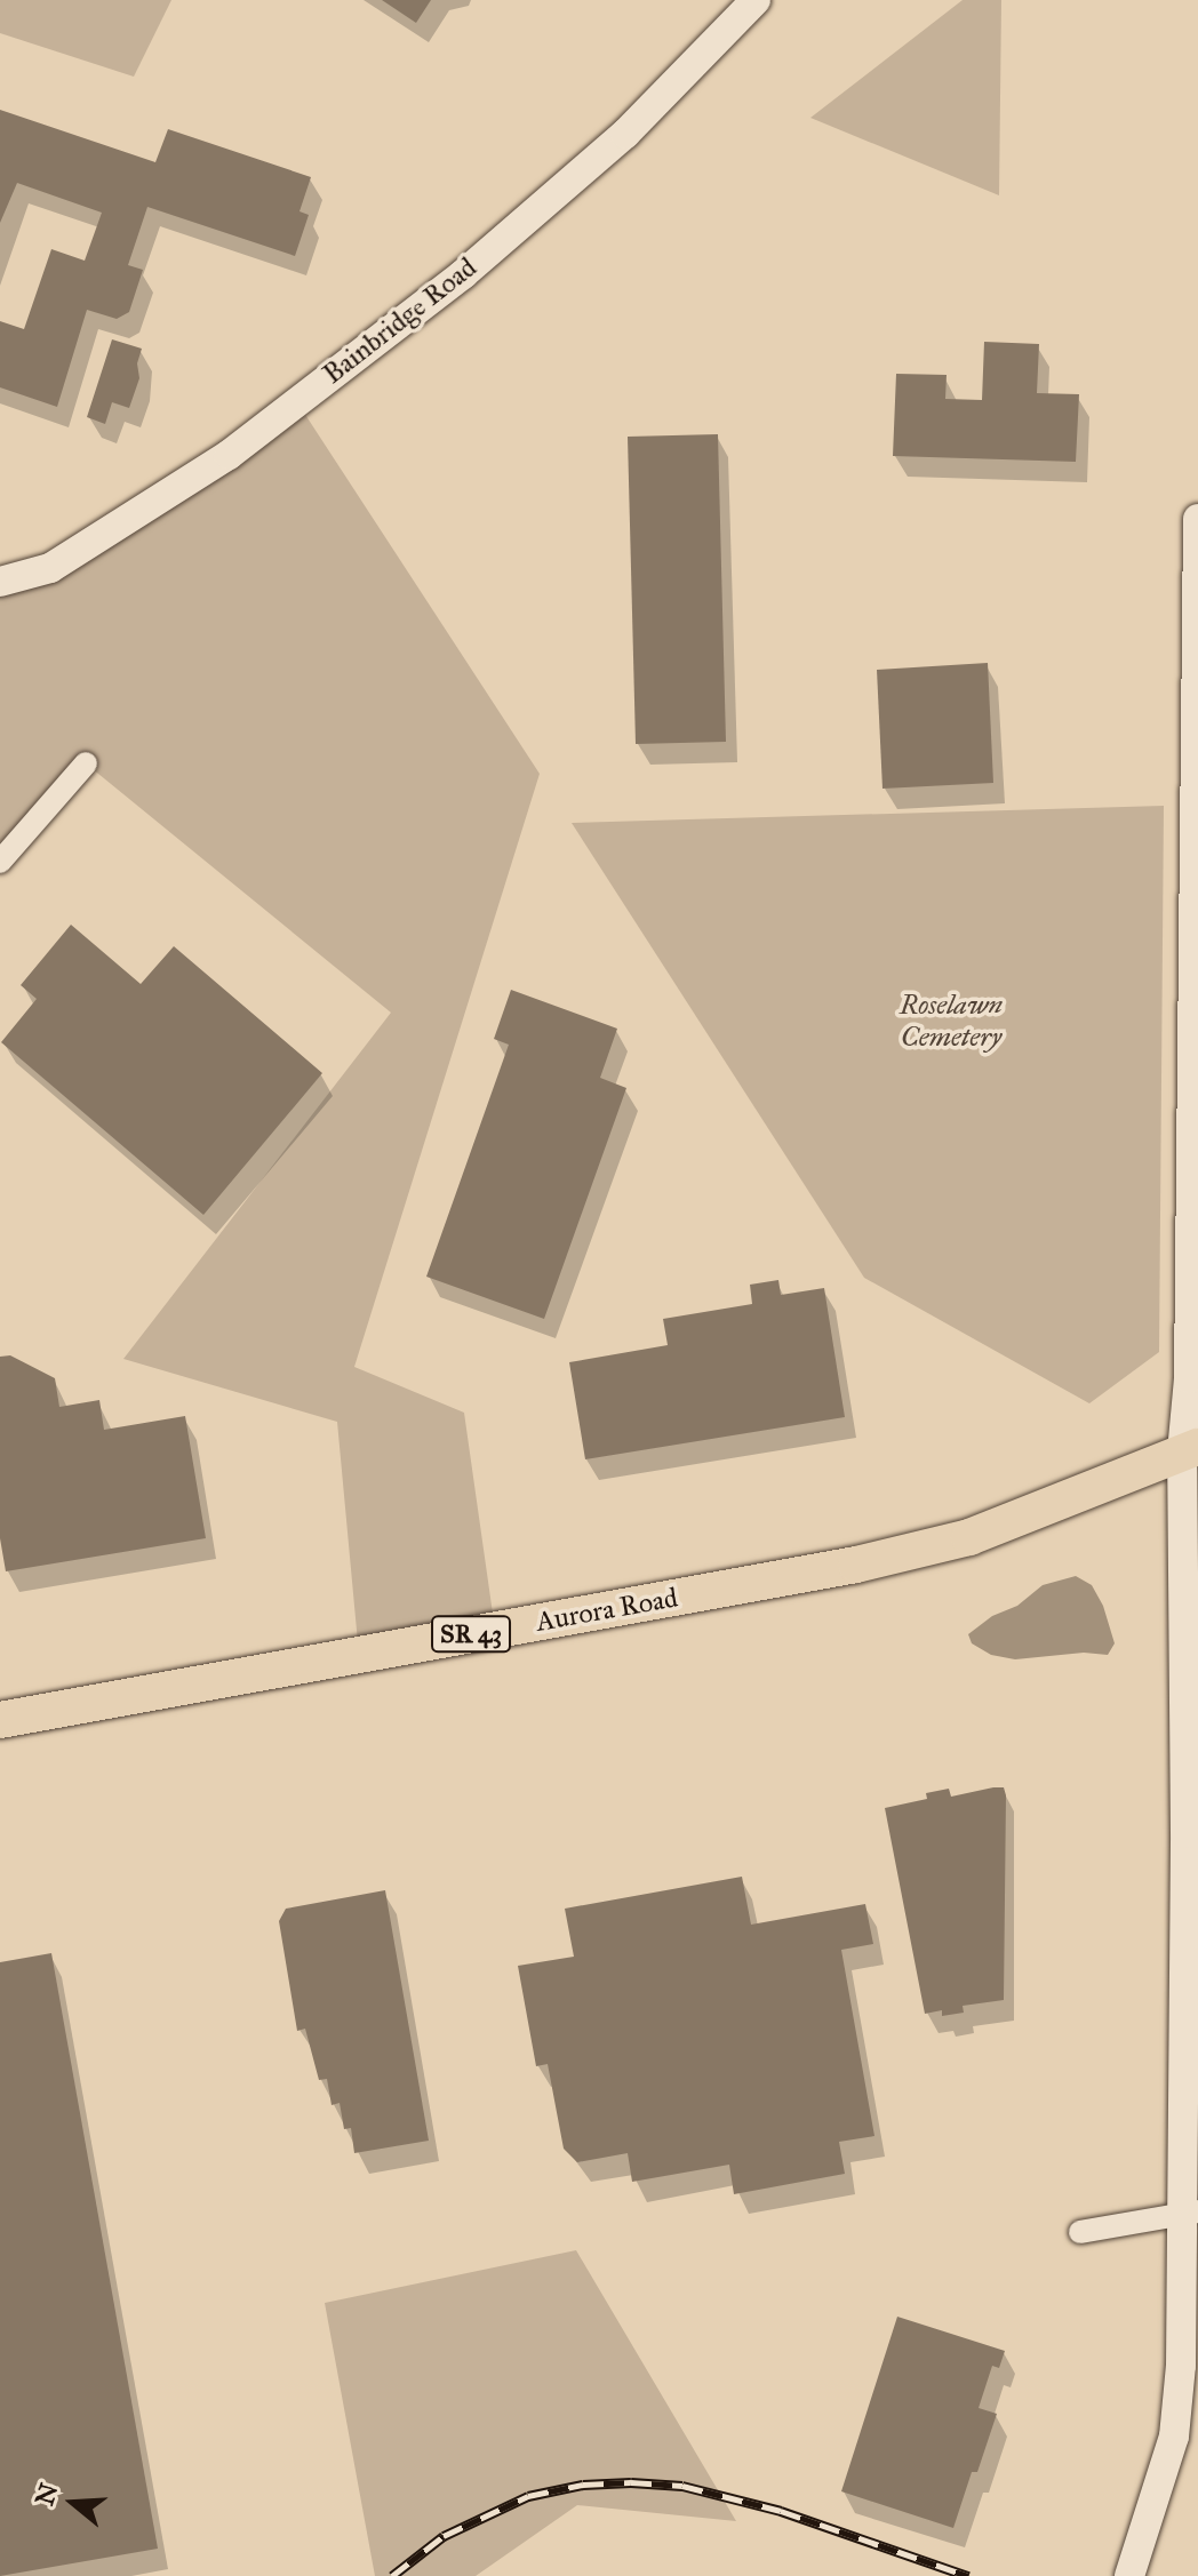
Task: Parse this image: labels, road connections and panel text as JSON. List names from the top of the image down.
{
  "streets": {
    "main road": ["Aurora Road", "SR 43"],
    "street": ["Bainbridge Road"]
  },
  "parks": ["Roselawn Cemetery"],
  "north": "left"
}
